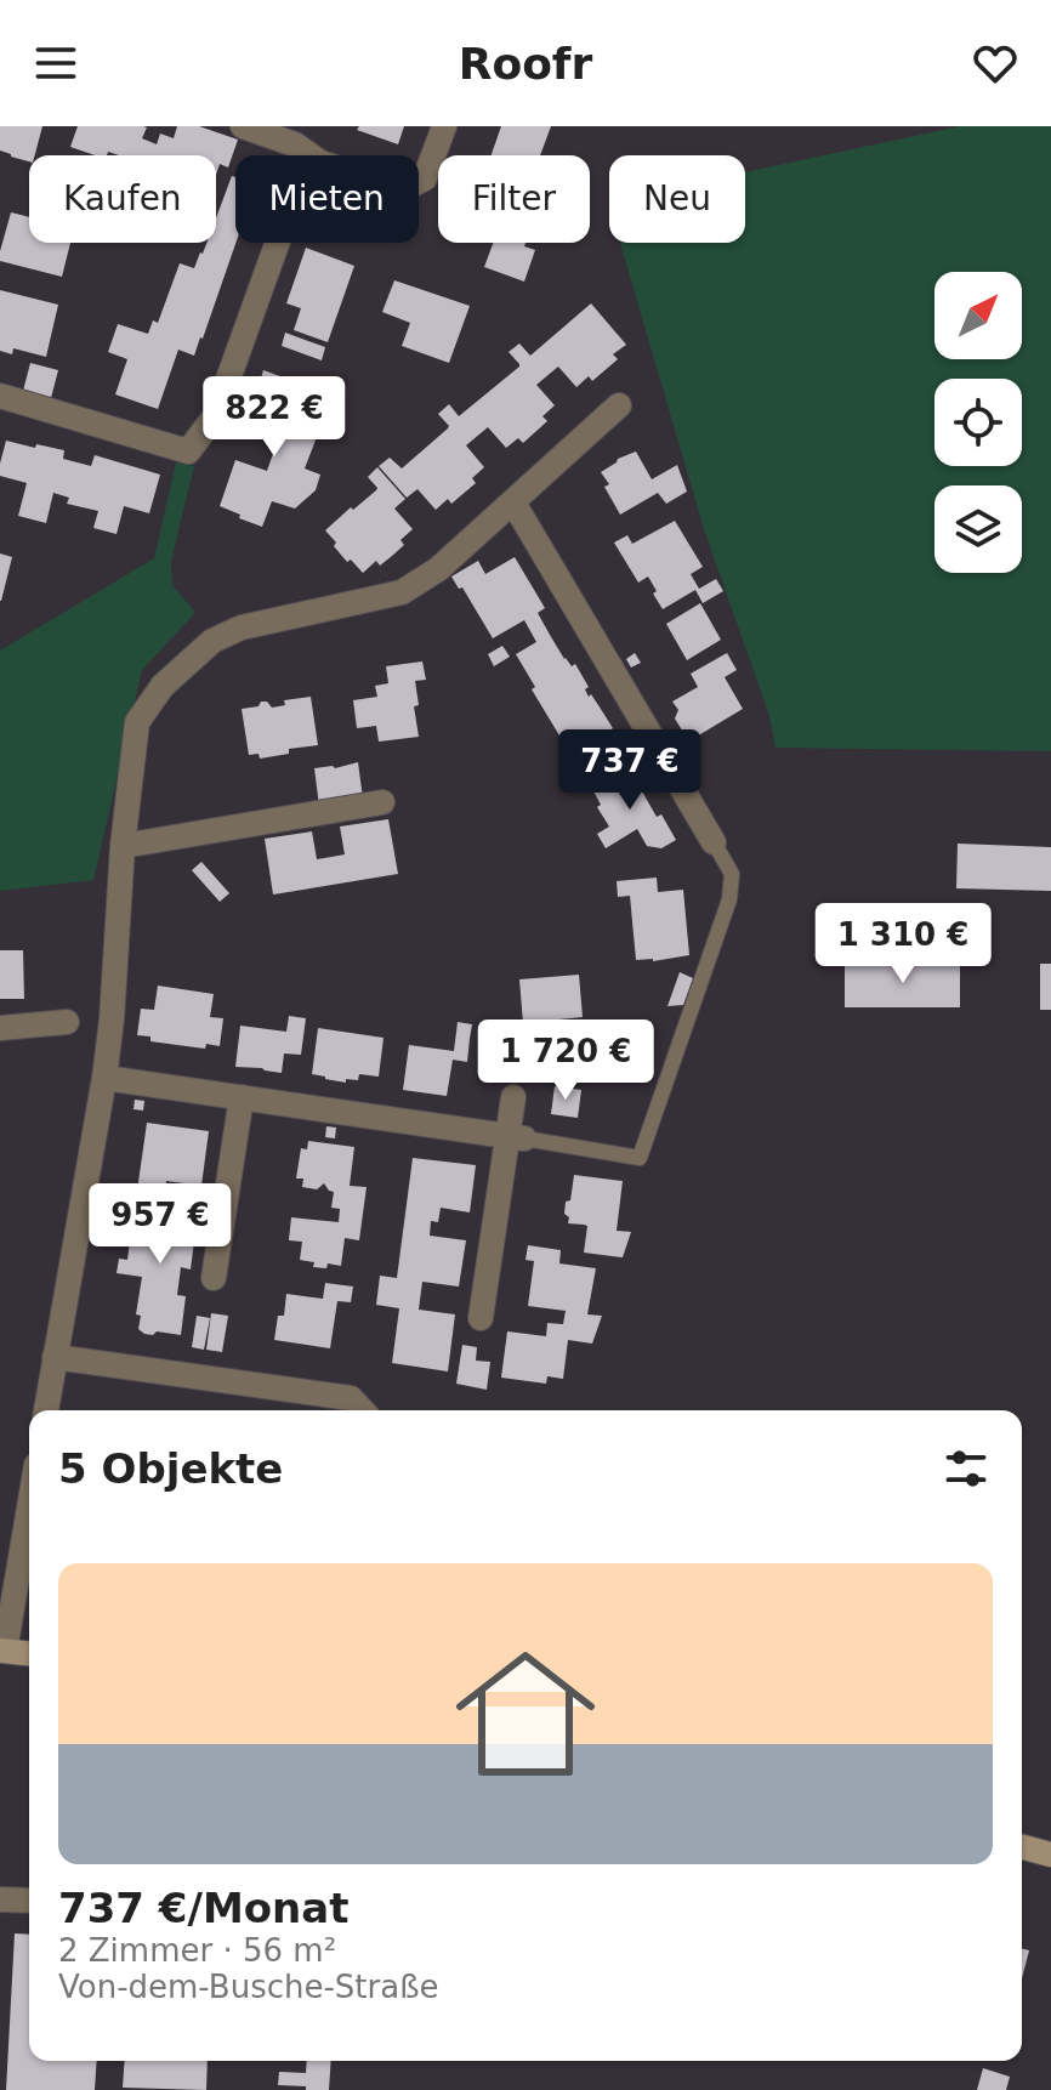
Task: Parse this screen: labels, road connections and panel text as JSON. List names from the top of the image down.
{
  "north": "top right",
  "page": {
    "header": "Roofr",
    "chip": [
      "Kaufen",
      "Mieten",
      "Filter",
      "Neu"
    ],
    "price": [
      "822 €",
      "737 €",
      "1 310 €",
      "1 720 €",
      "957 €"
    ],
    "heading": "5 Objekte",
    "list": [
      {
        "name": "737 €/Monat",
        "note": "2 Zimmer · 56 m² · Von-dem-Busche-Straße"
      }
    ]
  }
}
